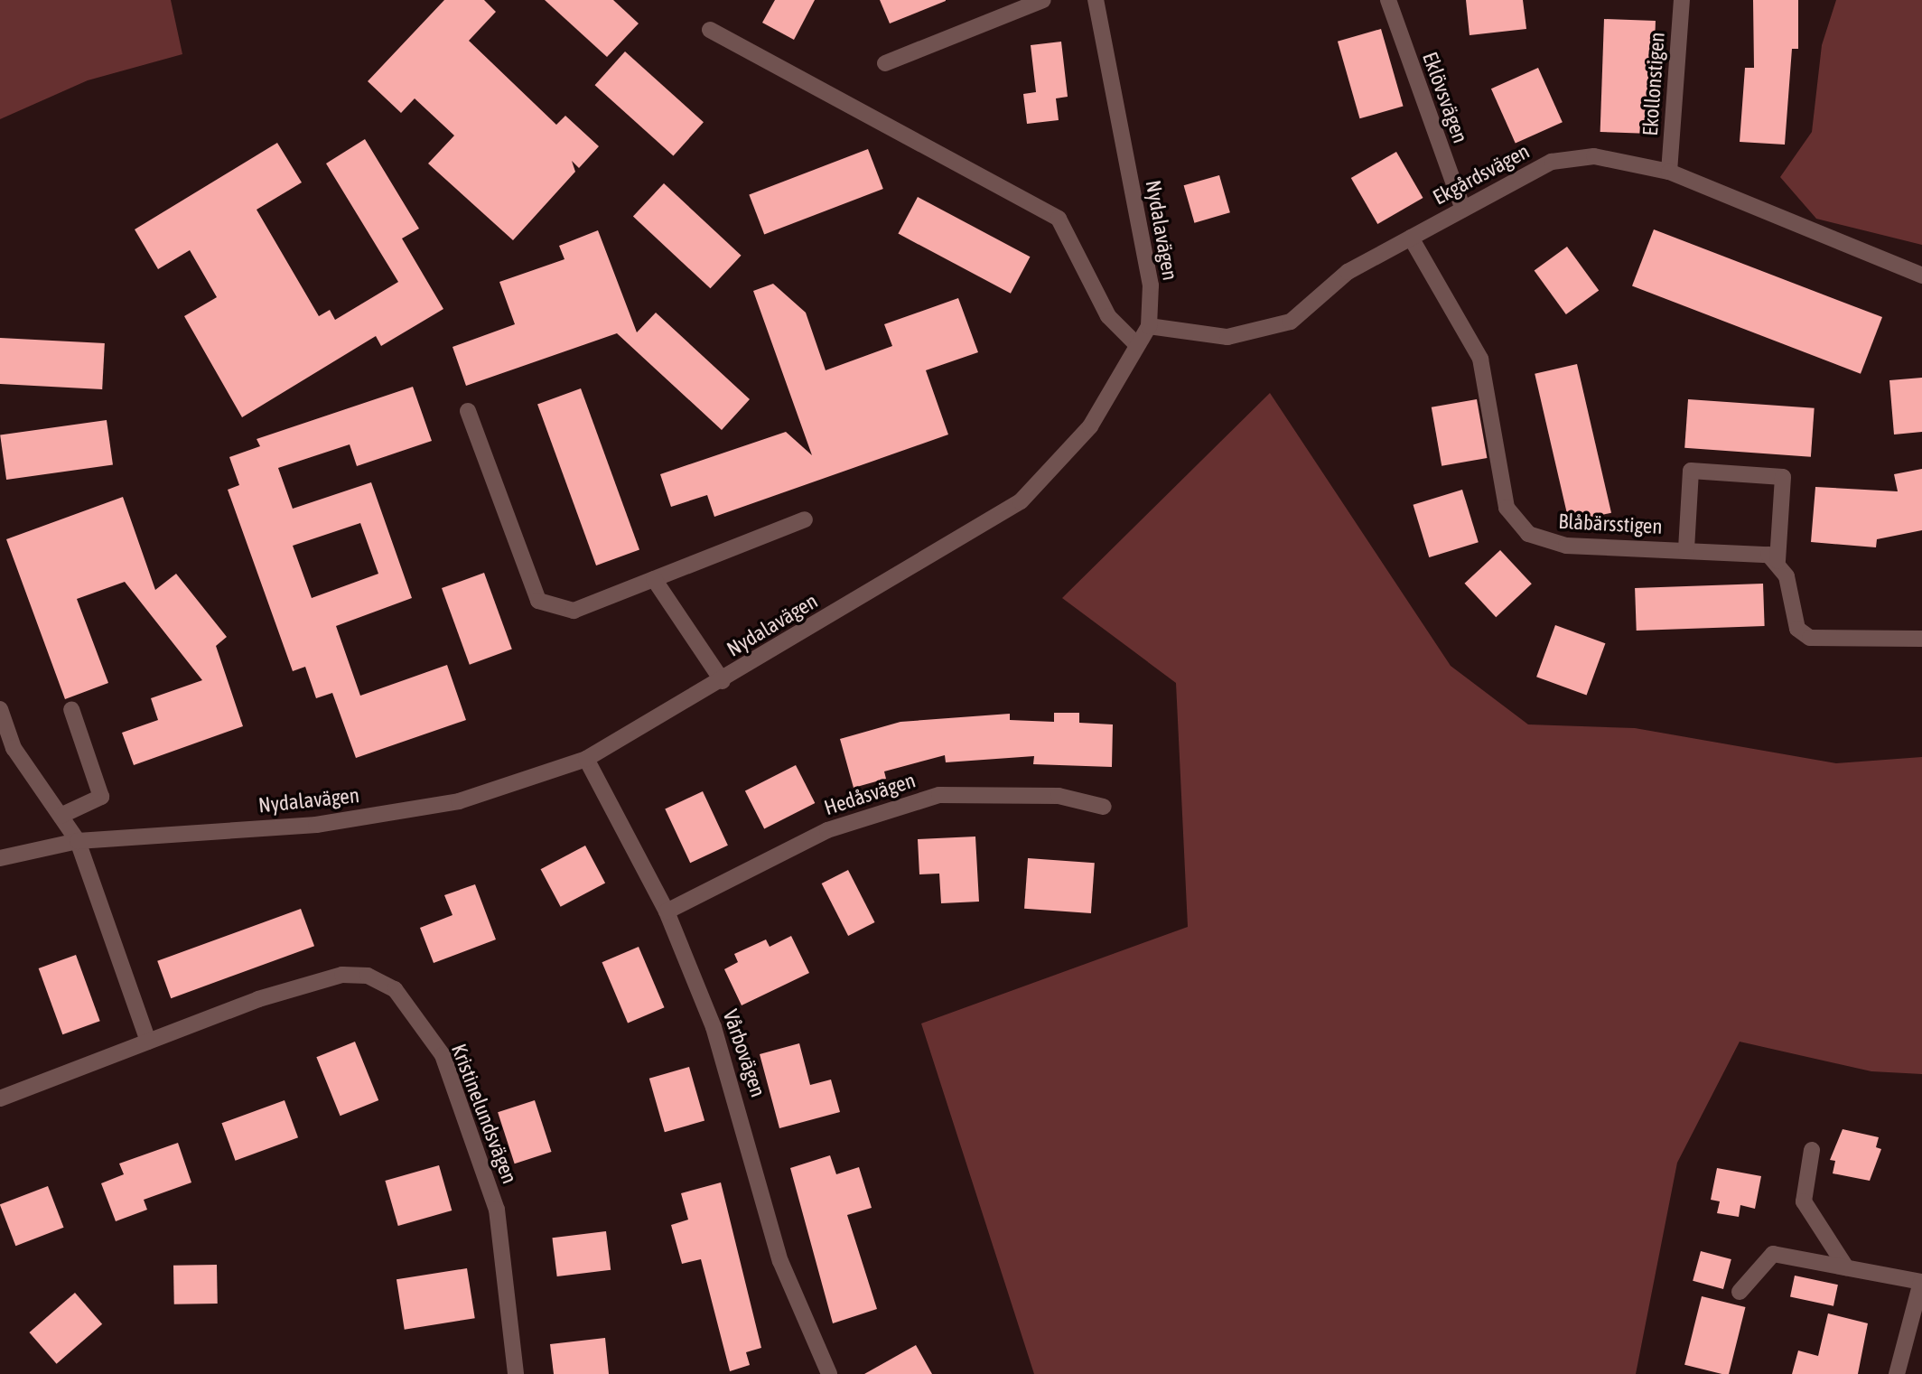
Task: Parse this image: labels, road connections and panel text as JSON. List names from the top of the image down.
{
  "streets": {
    "street": [
      "Ekollonstigen",
      "Eklövsvägen",
      "Ekgårdsvägen",
      "Nydalavägen",
      "Blåbärsstigen",
      "Hedåsvägen",
      "Vårbovägen",
      "Kristinelundsvägen"
    ]
  },
  "crossings": [
    ["Ekollonstigen", "Ekgårdsvägen"],
    ["Eklövsvägen", "Ekgårdsvägen"],
    ["Ekgårdsvägen", "Nydalavägen"],
    ["Ekgårdsvägen", "Blåbärsstigen"],
    ["Nydalavägen", "Vårbovägen"],
    ["Hedåsvägen", "Vårbovägen"]
  ]
}
